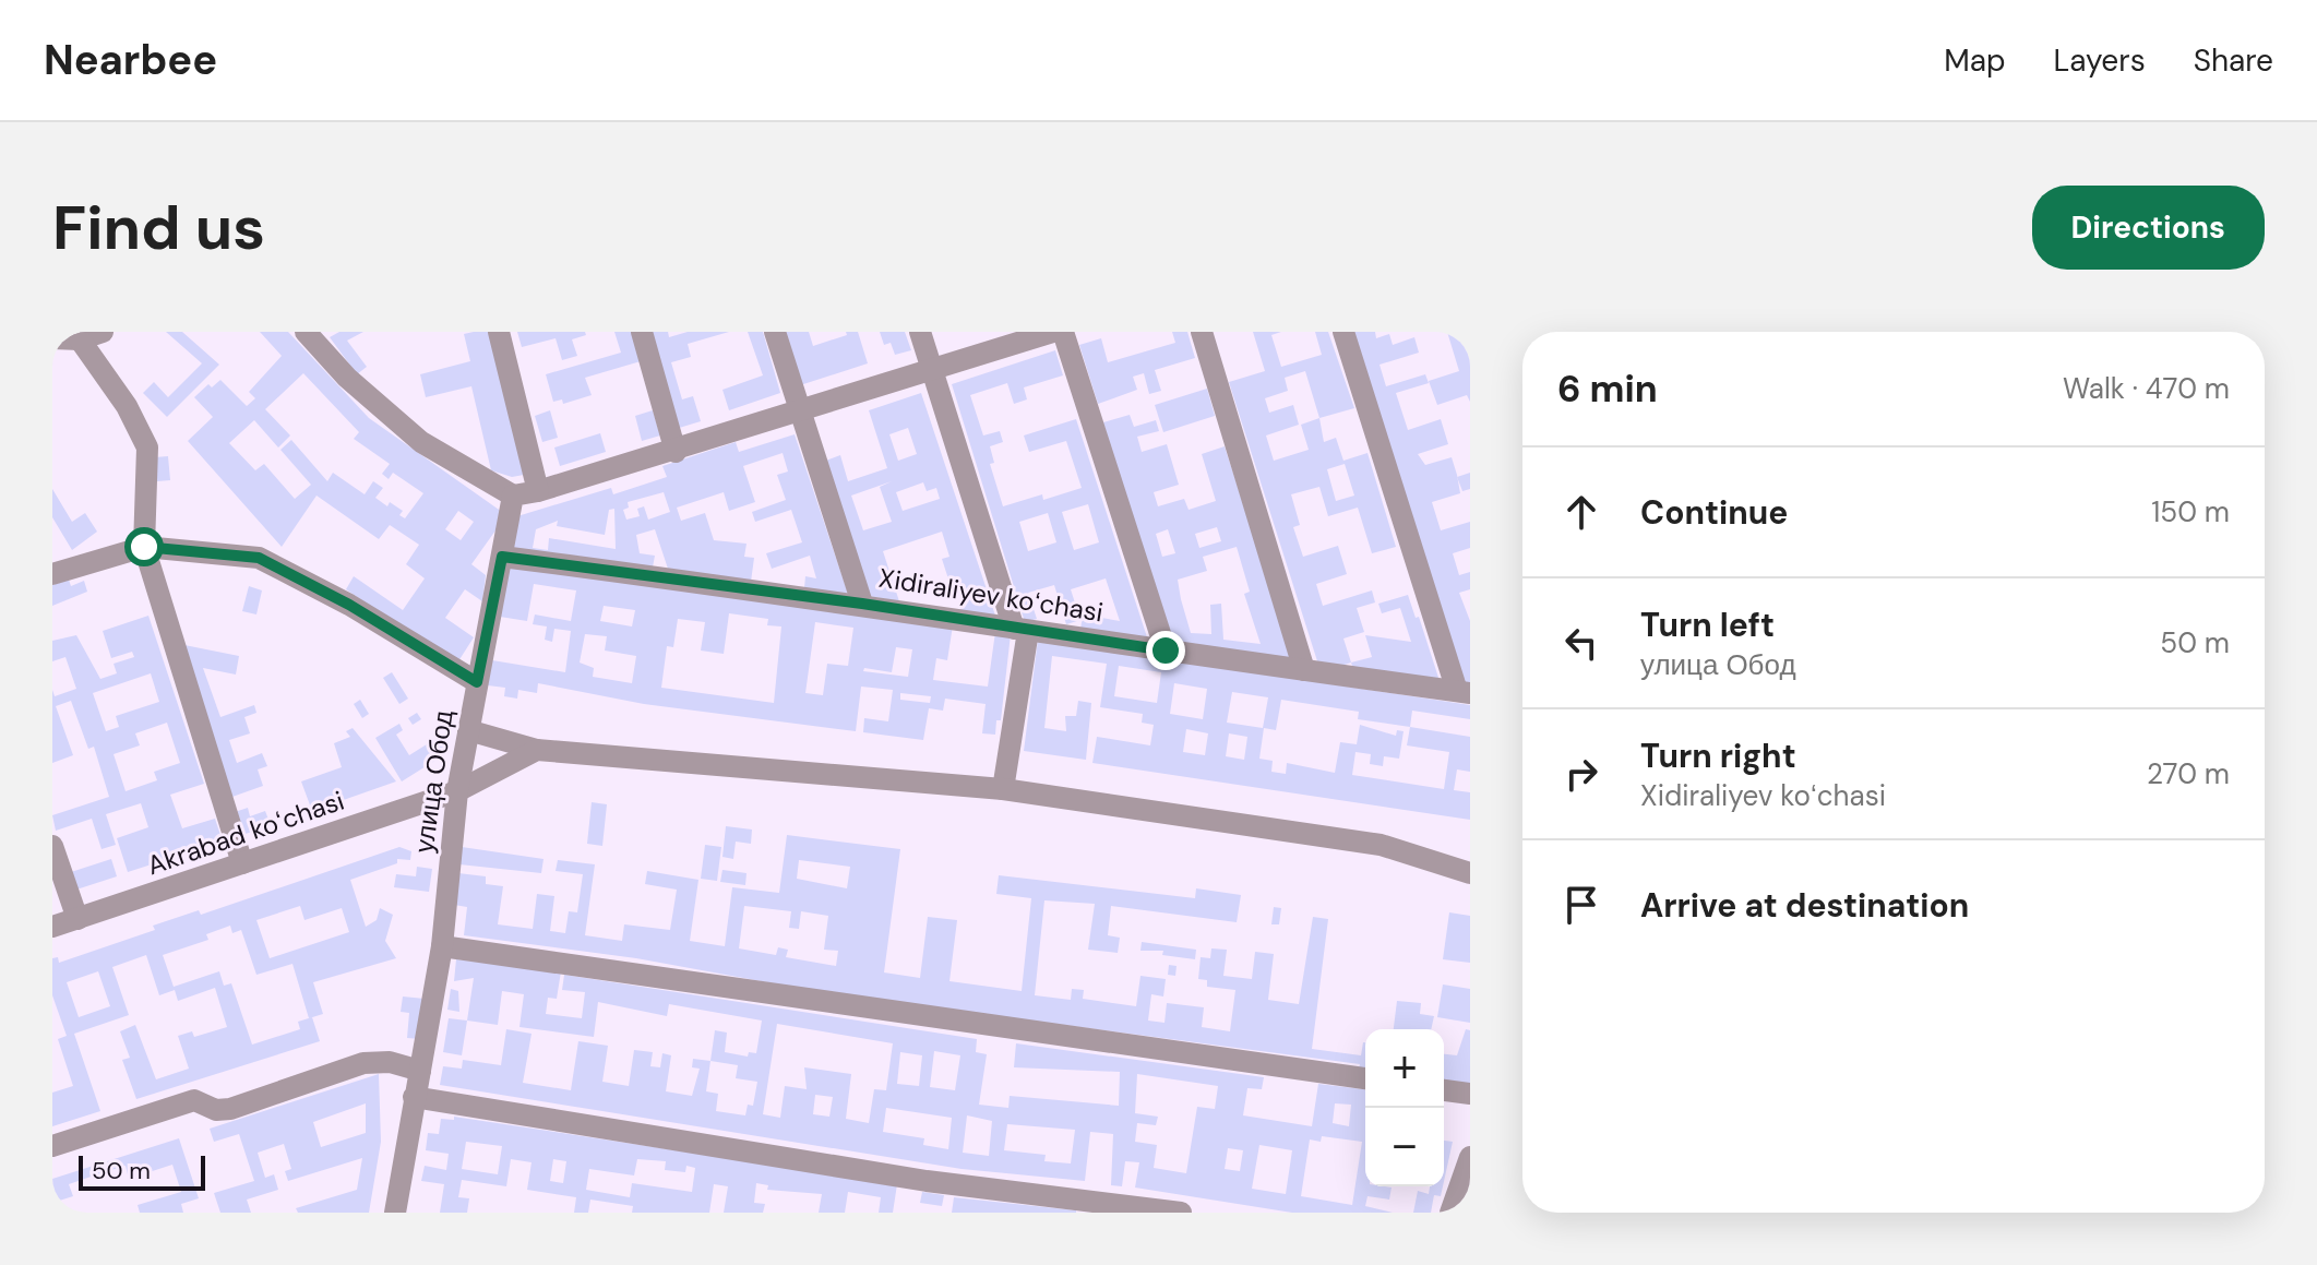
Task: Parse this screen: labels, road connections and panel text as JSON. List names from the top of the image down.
{
  "streets": {
    "street": ["Xidiraliyev koʻchasi", "улица Обод", "Akrabad koʻchasi"]
  },
  "crossings": [
    ["Xidiraliyev koʻchasi", "улица Обод"],
    ["улица Обод", "Akrabad koʻchasi"]
  ],
  "scale_bar": "50 m",
  "page": {
    "header": "Nearbee",
    "nav": ["Map", "Layers", "Share"],
    "buttons": "Directions",
    "title": "Find us",
    "heading": ["6 min", "Walk · 470 m"],
    "list": [
      ["Continue", "150 m"],
      ["Turn left", "улица Обод", "50 m"],
      ["Turn right", "Xidiraliyev koʻchasi", "270 m"],
      "Arrive at destination"
    ],
    "map_buttons": ["+", "−"],
    "scale": "50 m"
  }
}
